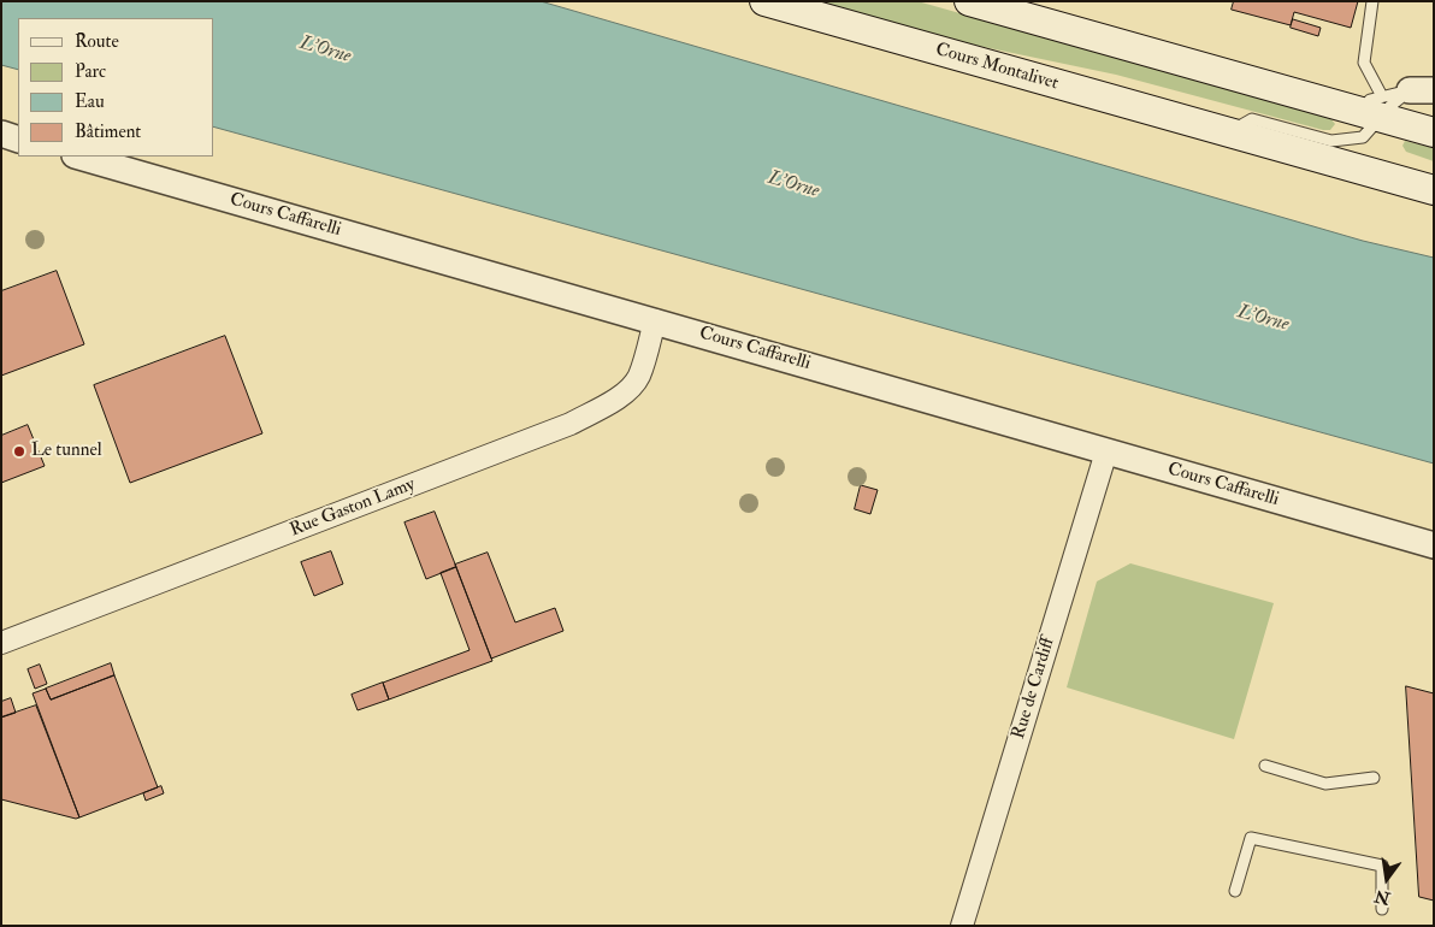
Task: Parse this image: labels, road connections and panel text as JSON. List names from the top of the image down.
{
  "streets": {
    "main road": ["Cours Montalivet"],
    "street": ["Cours Caffarelli", "Rue Gaston Lamy", "Rue de Cardiff"]
  },
  "crossings": [
    ["Cours Caffarelli", "Rue Gaston Lamy"],
    ["Cours Caffarelli", "Rue de Cardiff"]
  ],
  "water": ["L'Orne"],
  "places": ["Le tunnel"],
  "legend": [
    "Route",
    "Parc",
    "Eau",
    "Bâtiment"
  ],
  "north": "bottom"
}
